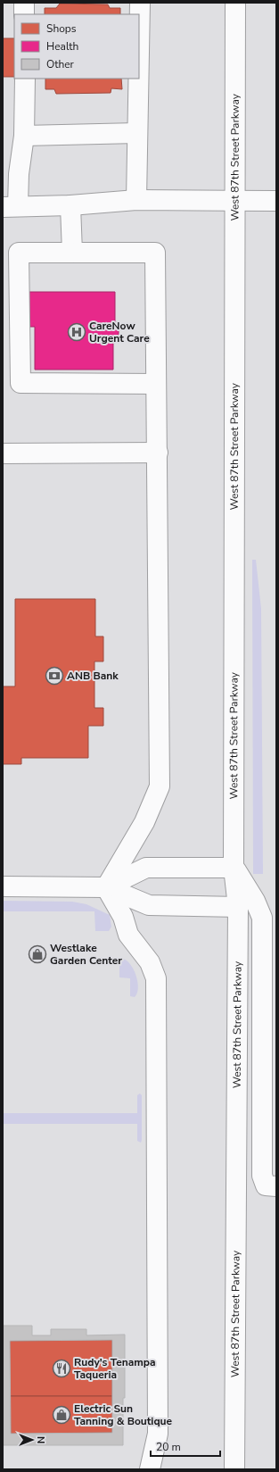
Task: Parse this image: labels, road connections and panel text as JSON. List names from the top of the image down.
{
  "streets": {
    "main road": ["West 87th Street Parkway"]
  },
  "places": {
    "hospital": ["CareNow Urgent Care"],
    "bank": ["ANB Bank"],
    "shop": ["Westlake Garden Center", "Electric Sun Tanning & Boutique"],
    "restaurant": ["Rudy's Tenampa Taqueria"]
  },
  "legend": ["Shops", "Health", "Other"],
  "scale_bar": "20 m",
  "north": "right"
}
